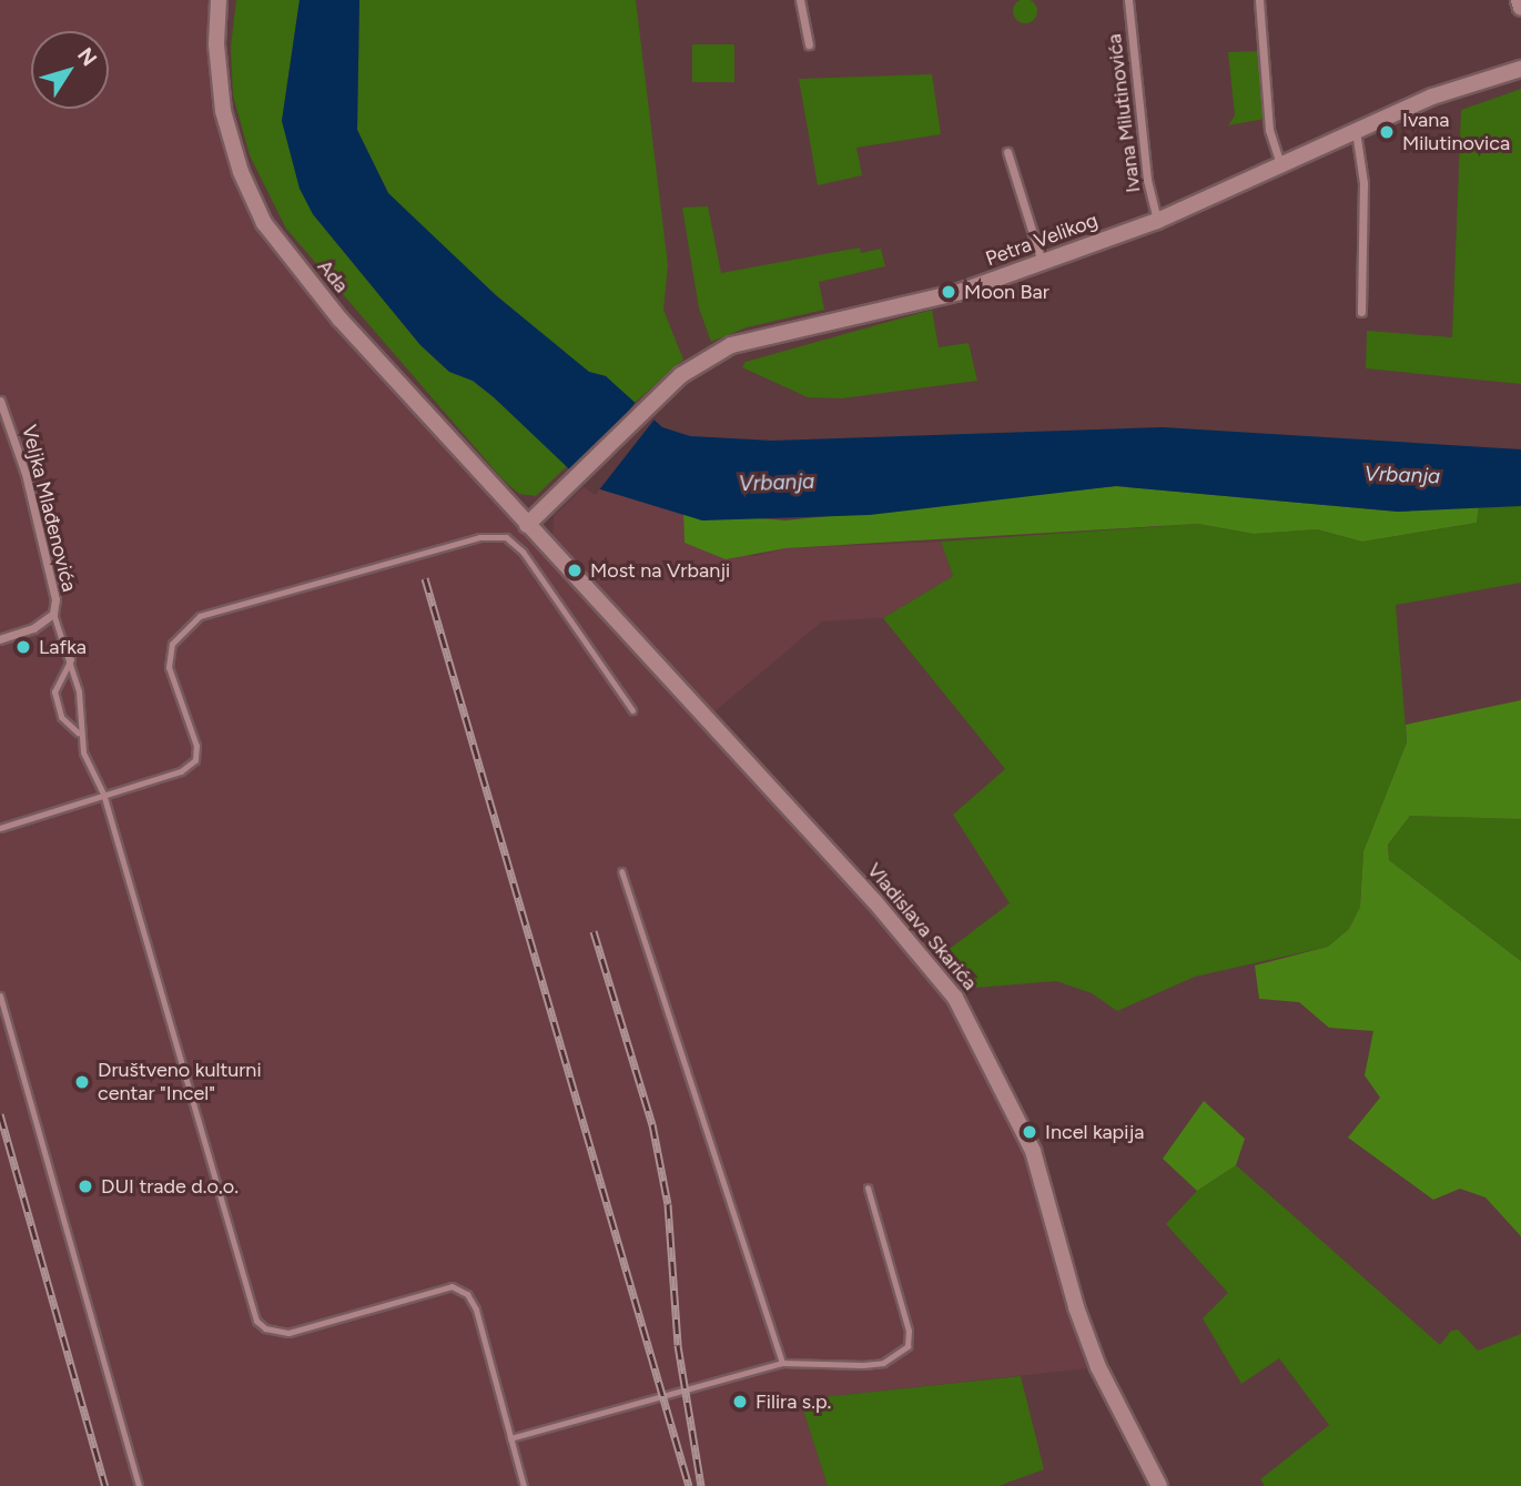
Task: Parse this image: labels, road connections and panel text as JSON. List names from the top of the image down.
{
  "streets": {
    "street": [
      "Ivana Milutinovića",
      "Petra Velikog",
      "Ada",
      "Veljka Mlađenovića",
      "Vladislava Skarića"
    ]
  },
  "crossings": [
    ["Ivana Milutinovića", "Petra Velikog"],
    ["Petra Velikog", "Ada"],
    ["Petra Velikog", "Vladislava Skarića"],
    ["Ada", "Vladislava Skarića"]
  ],
  "water": ["Vrbanja"],
  "places": [
    "Ivana Milutinovica",
    "Moon Bar",
    "Most na Vrbanji",
    "Lafka",
    "Društveno kulturni centar \"Incel\"",
    "Incel kapija",
    "DUI trade d.o.o.",
    "Filira s.p."
  ],
  "north": "top right"
}
